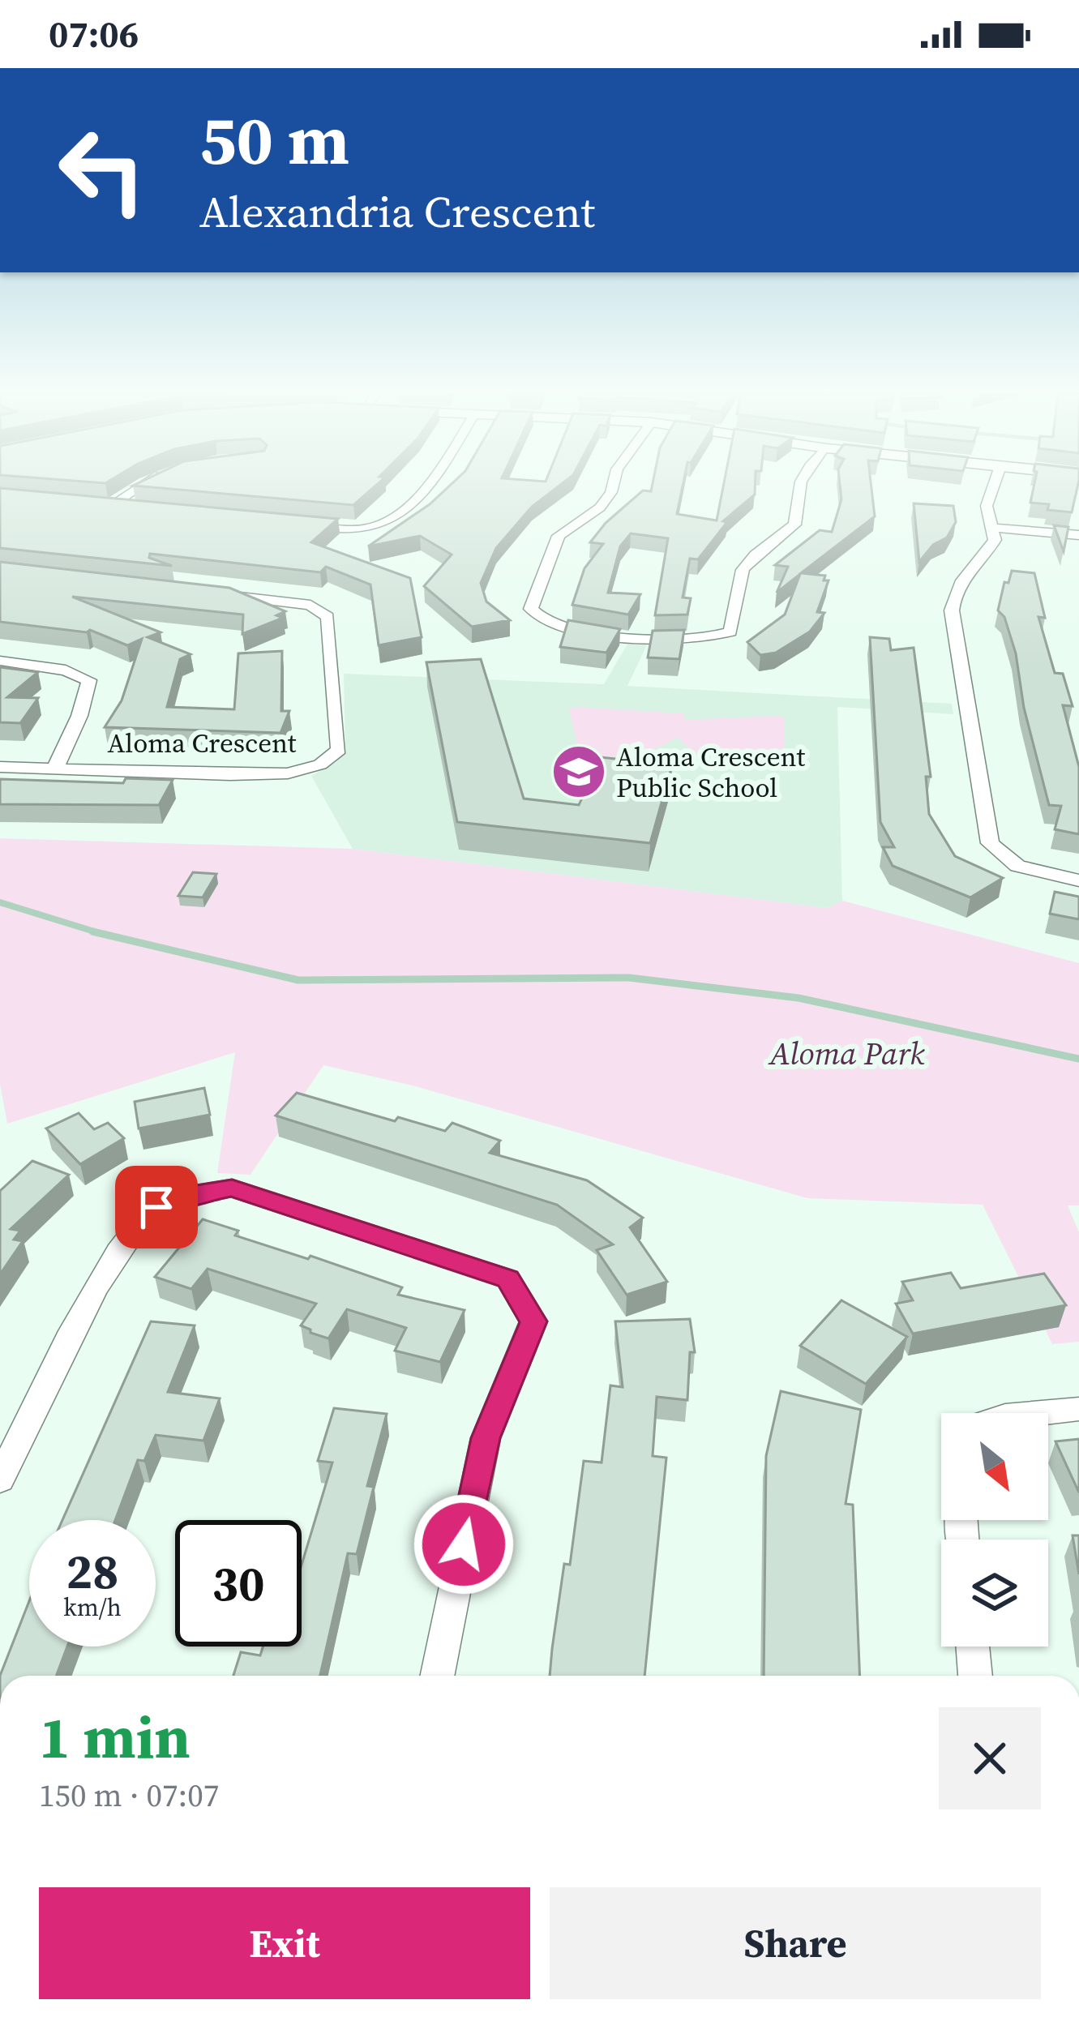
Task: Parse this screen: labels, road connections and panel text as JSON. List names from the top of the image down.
{
  "streets": {
    "street": ["Aloma Crescent"]
  },
  "parks": ["Aloma Park"],
  "places": {
    "school or university": ["Aloma Crescent Public School"]
  },
  "north": "bottom right",
  "page": {
    "status": "07:06",
    "turn": ["50 m", "Alexandria Crescent"],
    "speed": "28 km/h",
    "limit": "30",
    "heading": ["1 min", "150 m · 07:07"],
    "buttons": ["Exit", "Share"]
  }
}
